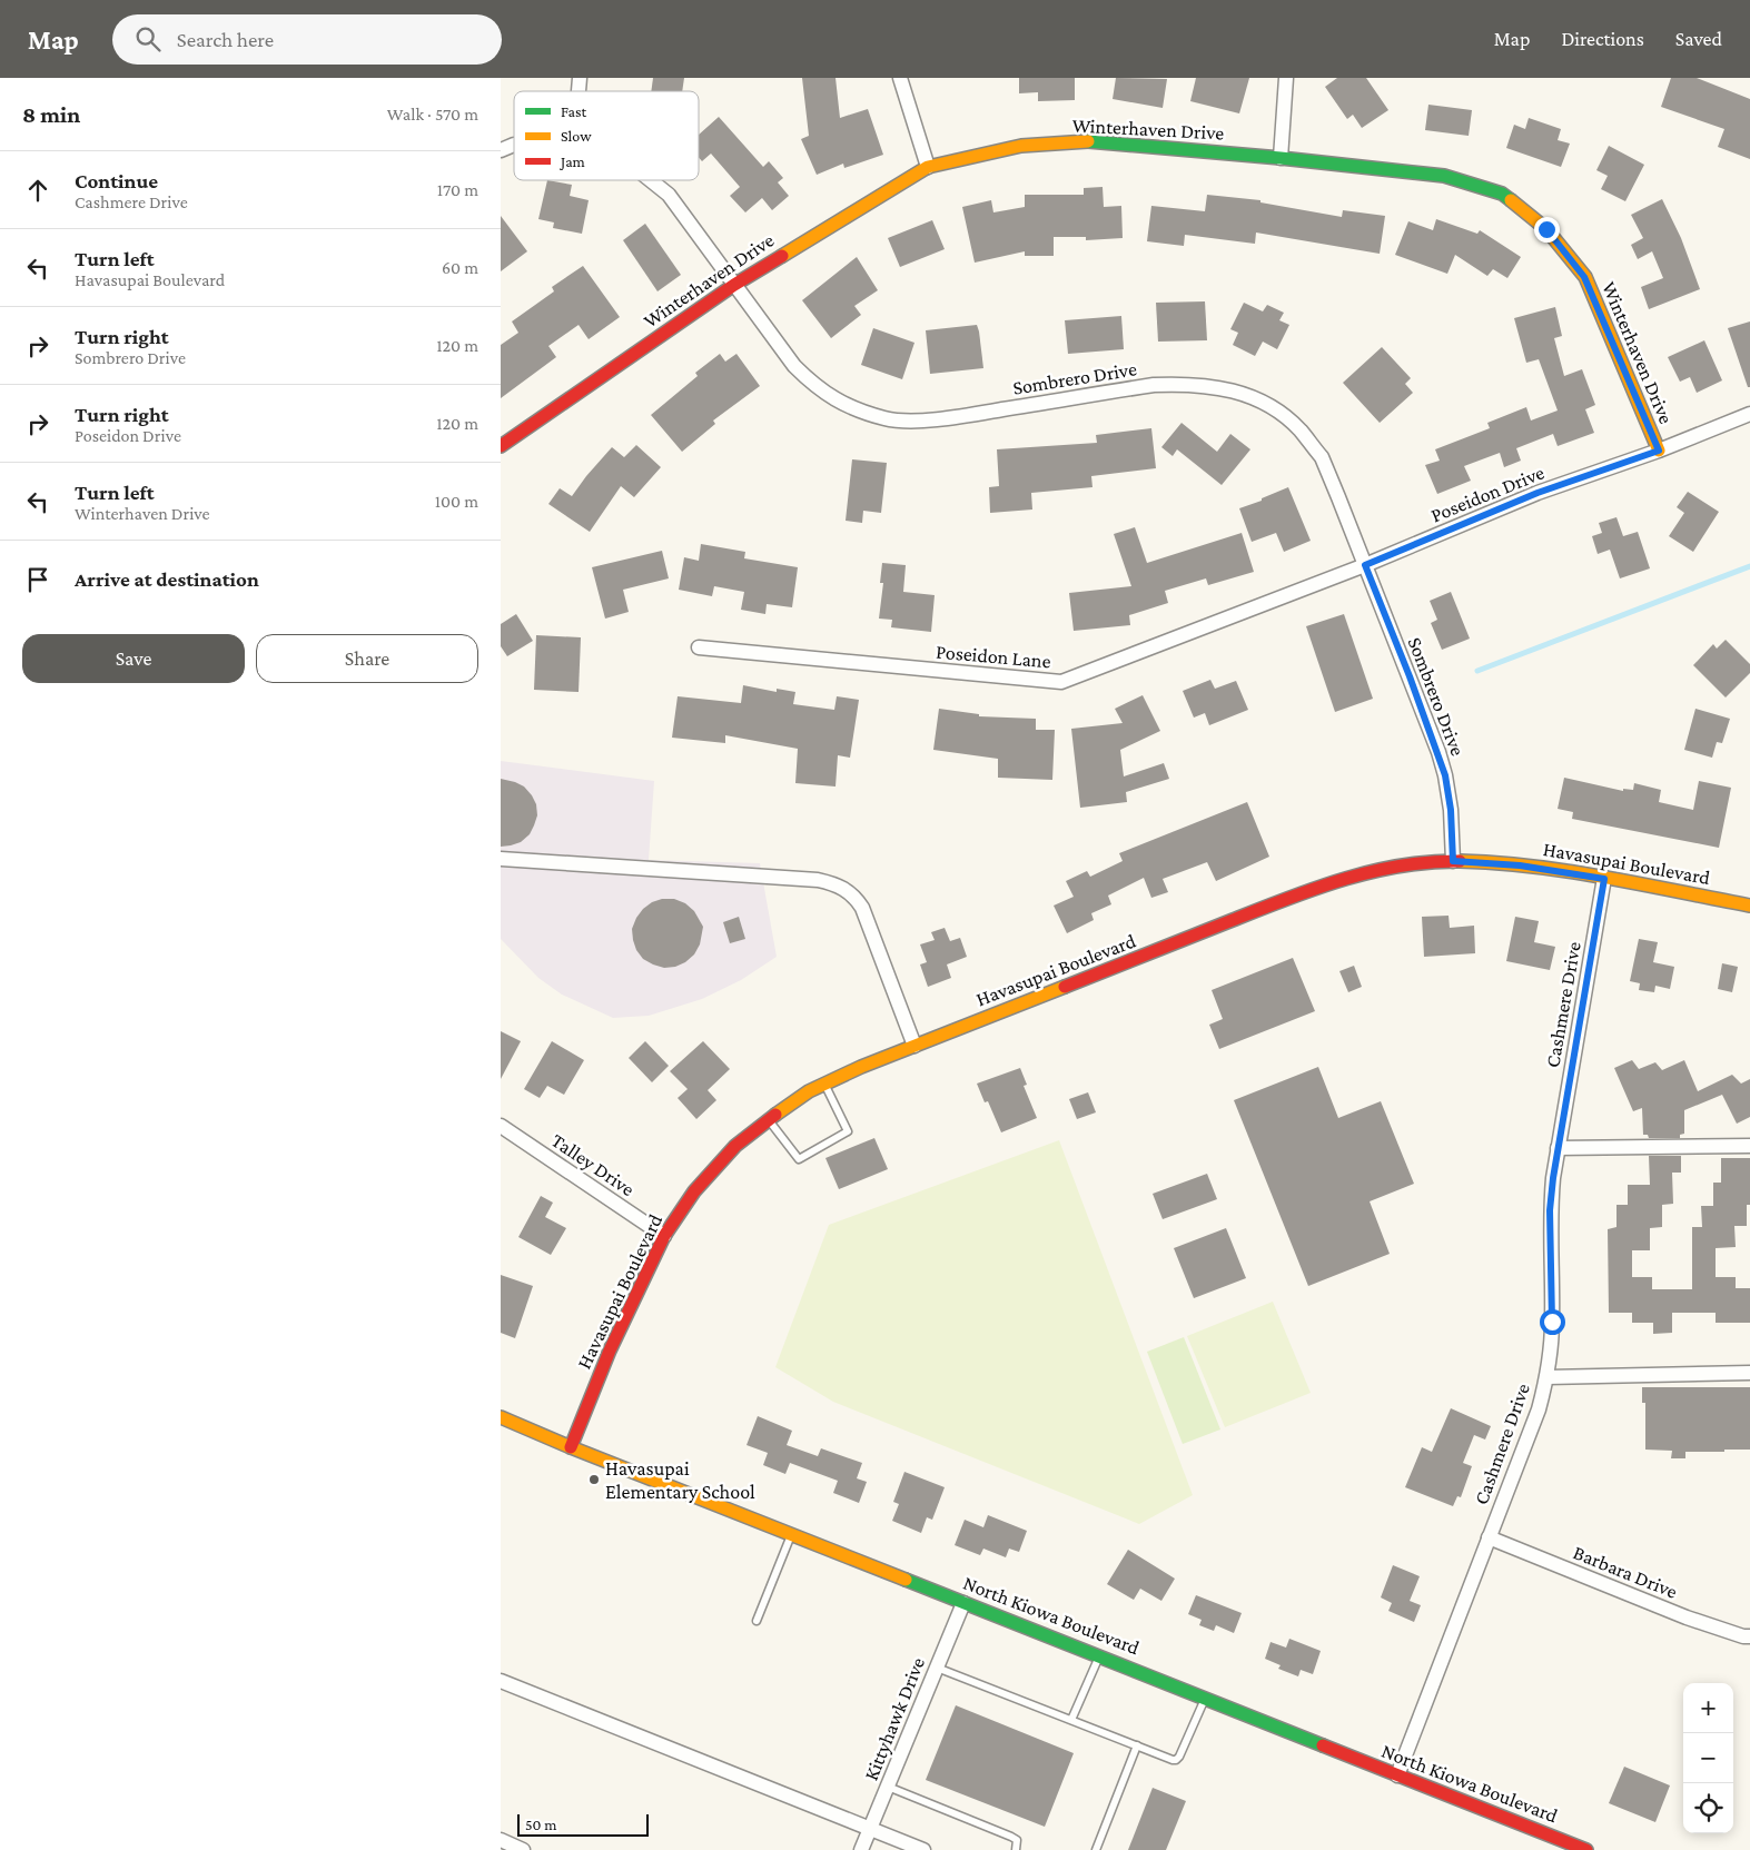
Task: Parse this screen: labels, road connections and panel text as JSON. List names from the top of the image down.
{
  "streets": {
    "street": [
      "Winterhaven Drive",
      "Sombrero Drive",
      "Poseidon Drive",
      "Poseidon Lane",
      "Havasupai Boulevard",
      "Cashmere Drive",
      "Talley Drive",
      "Barbara Drive",
      "North Kiowa Boulevard",
      "Kittyhawk Drive"
    ]
  },
  "crossings": [
    ["Winterhaven Drive", "Sombrero Drive"],
    ["Winterhaven Drive", "Poseidon Drive"],
    ["Sombrero Drive", "Poseidon Drive"],
    ["Sombrero Drive", "Poseidon Lane"],
    ["Sombrero Drive", "Havasupai Boulevard"],
    ["Poseidon Drive", "Poseidon Lane"],
    ["Havasupai Boulevard", "Cashmere Drive"],
    ["Havasupai Boulevard", "Talley Drive"],
    ["Havasupai Boulevard", "North Kiowa Boulevard"],
    ["Cashmere Drive", "Barbara Drive"],
    ["Cashmere Drive", "North Kiowa Boulevard"],
    ["North Kiowa Boulevard", "Kittyhawk Drive"]
  ],
  "places": ["Havasupai Elementary School"],
  "legend": ["Fast", "Slow", "Jam"],
  "scale_bar": "50 m",
  "page": {
    "header": "Map",
    "search": "Search here",
    "nav": ["Map", "Directions", "Saved"],
    "heading": ["8 min", "Walk · 570 m"],
    "list": [
      ["Continue", "Cashmere Drive", "170 m"],
      ["Turn left", "Havasupai Boulevard", "60 m"],
      ["Turn right", "Sombrero Drive", "120 m"],
      ["Turn right", "Poseidon Drive", "120 m"],
      ["Turn left", "Winterhaven Drive", "100 m"],
      "Arrive at destination"
    ],
    "buttons": ["Save", "Share"],
    "map_buttons": ["+", "−"],
    "scale": "50 m"
  }
}
